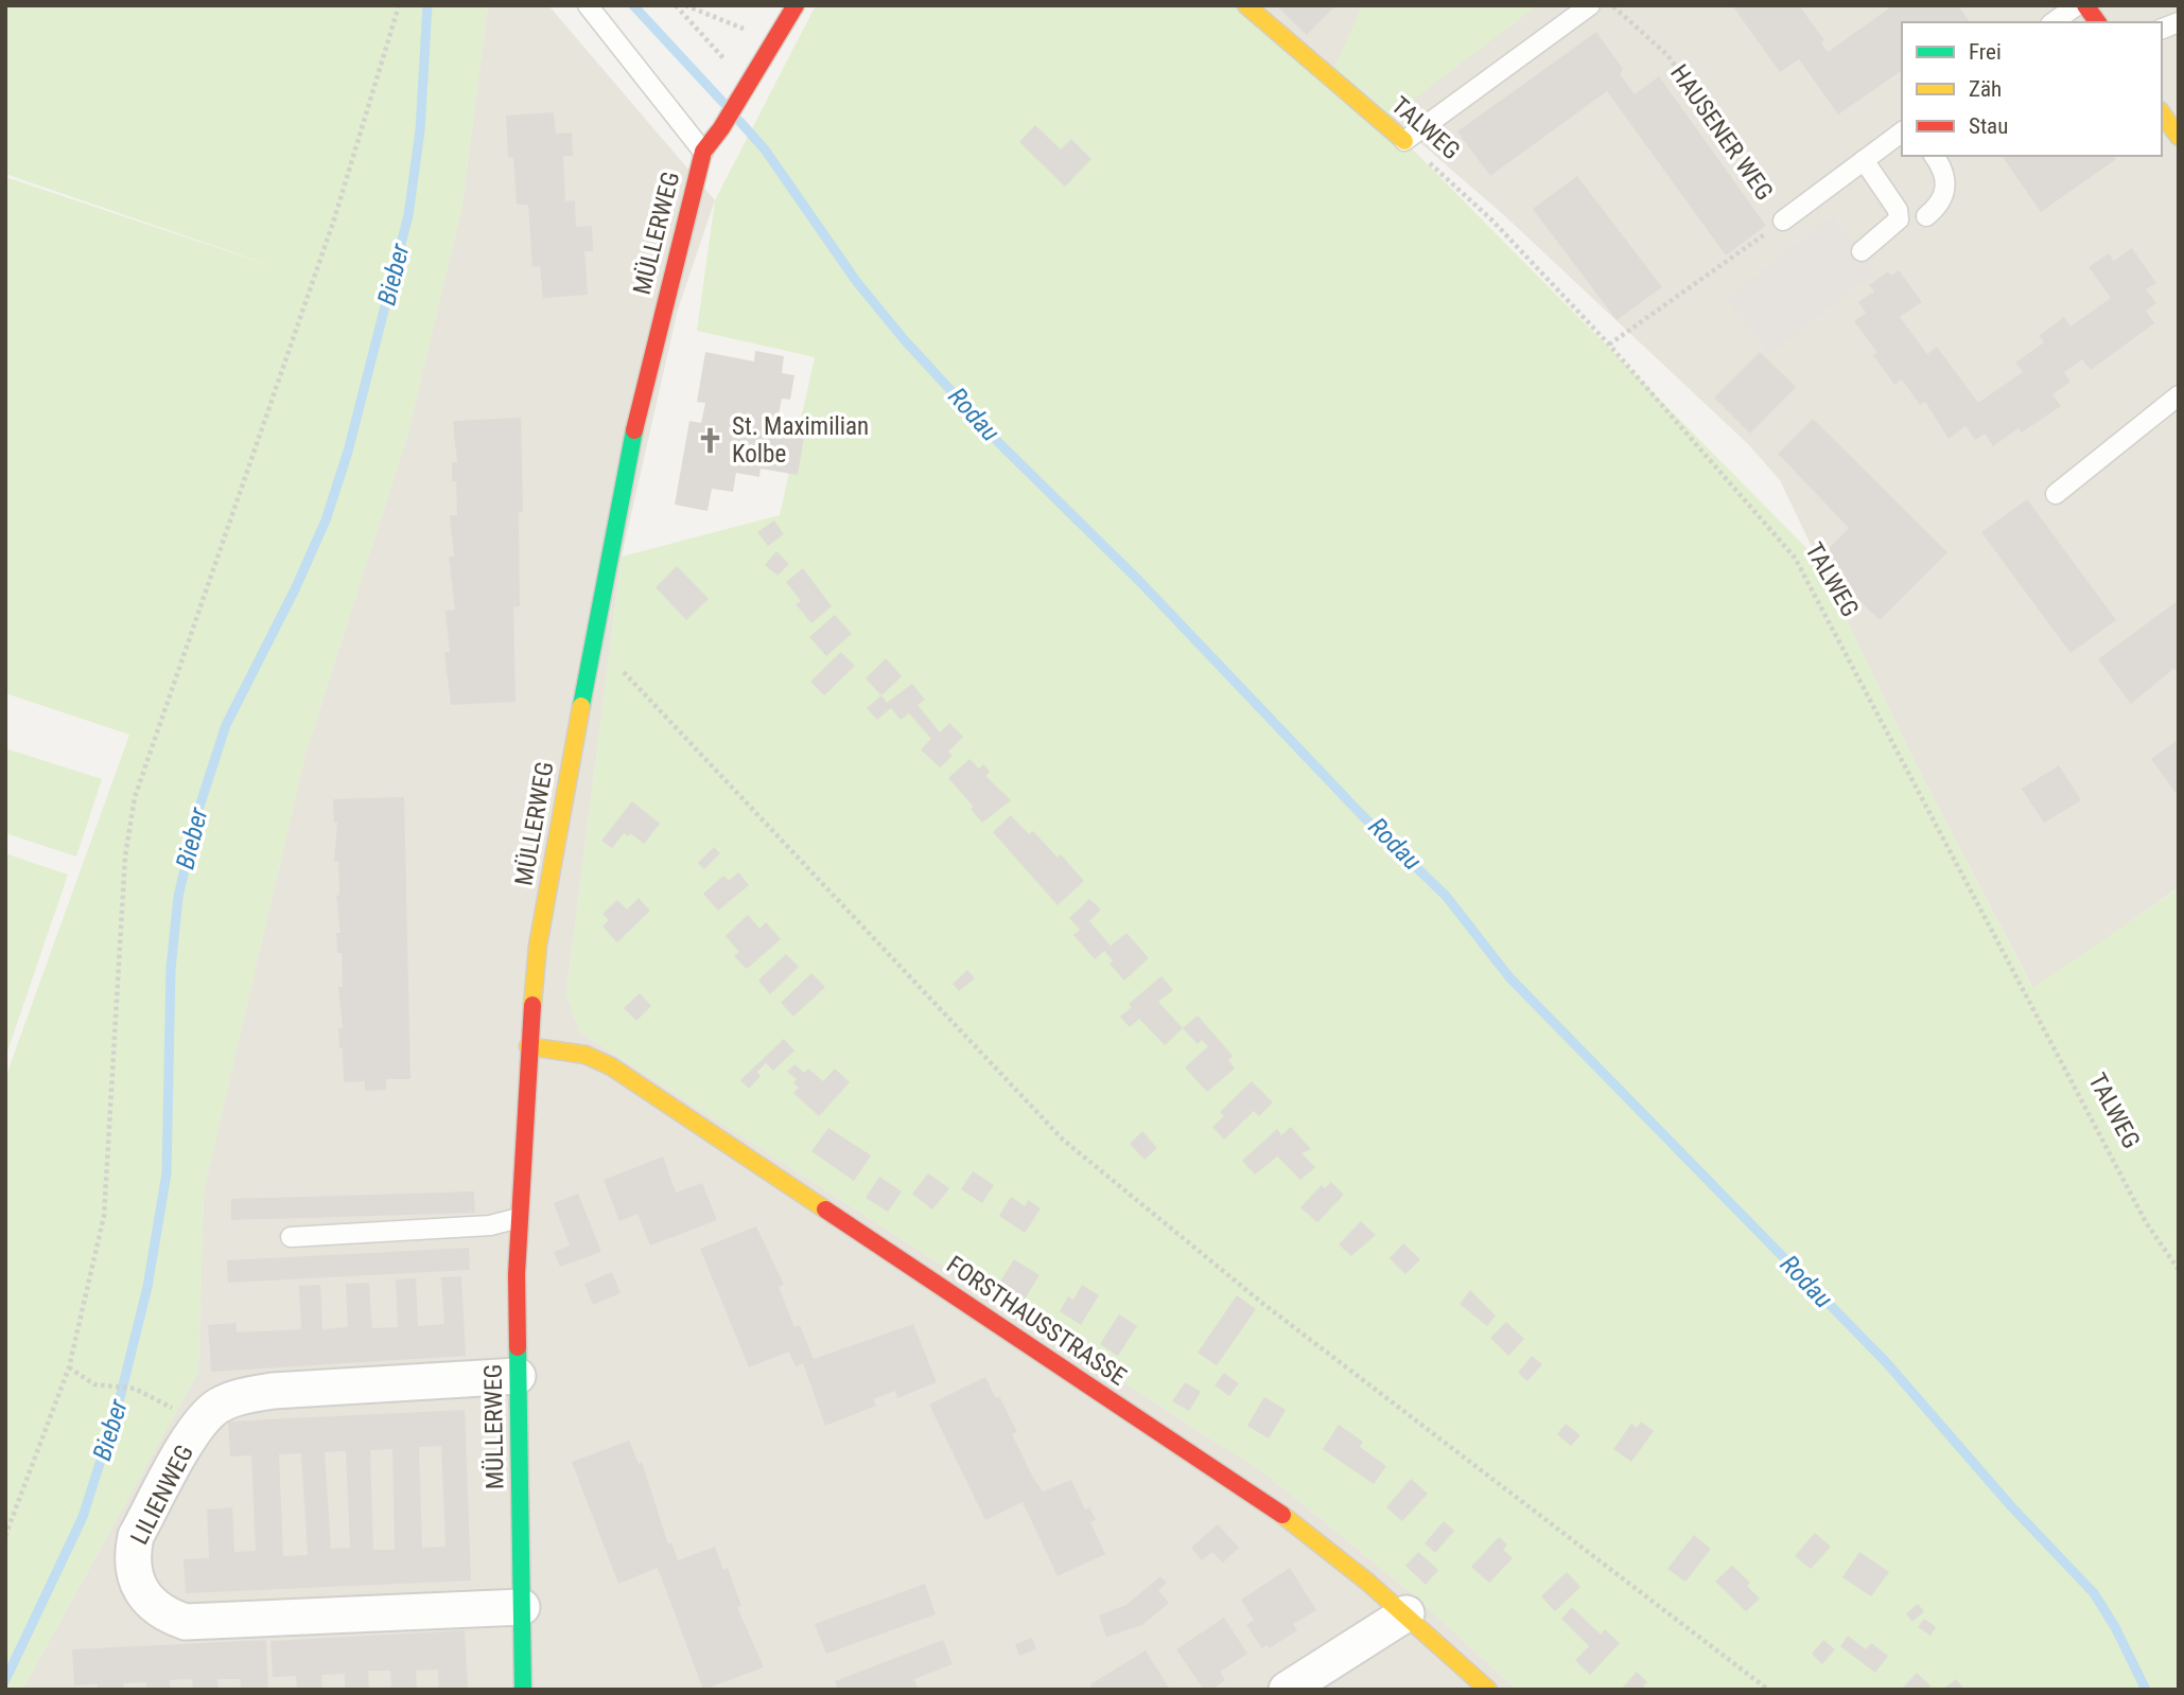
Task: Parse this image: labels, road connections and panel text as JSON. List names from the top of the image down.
{
  "streets": {
    "street": [
      "TALWEG",
      "MÜLLERWEG",
      "FORSTHAUSSTRASSE",
      "LILIENWEG"
    ],
    "lane": ["HAUSENER WEG"]
  },
  "crossings": [
    ["MÜLLERWEG", "FORSTHAUSSTRASSE"],
    ["MÜLLERWEG", "LILIENWEG"]
  ],
  "water": ["Bieber", "Rodau"],
  "places": {
    "church": ["St. Maximilian Kolbe"]
  },
  "legend": ["Frei", "Zäh", "Stau"]
}
